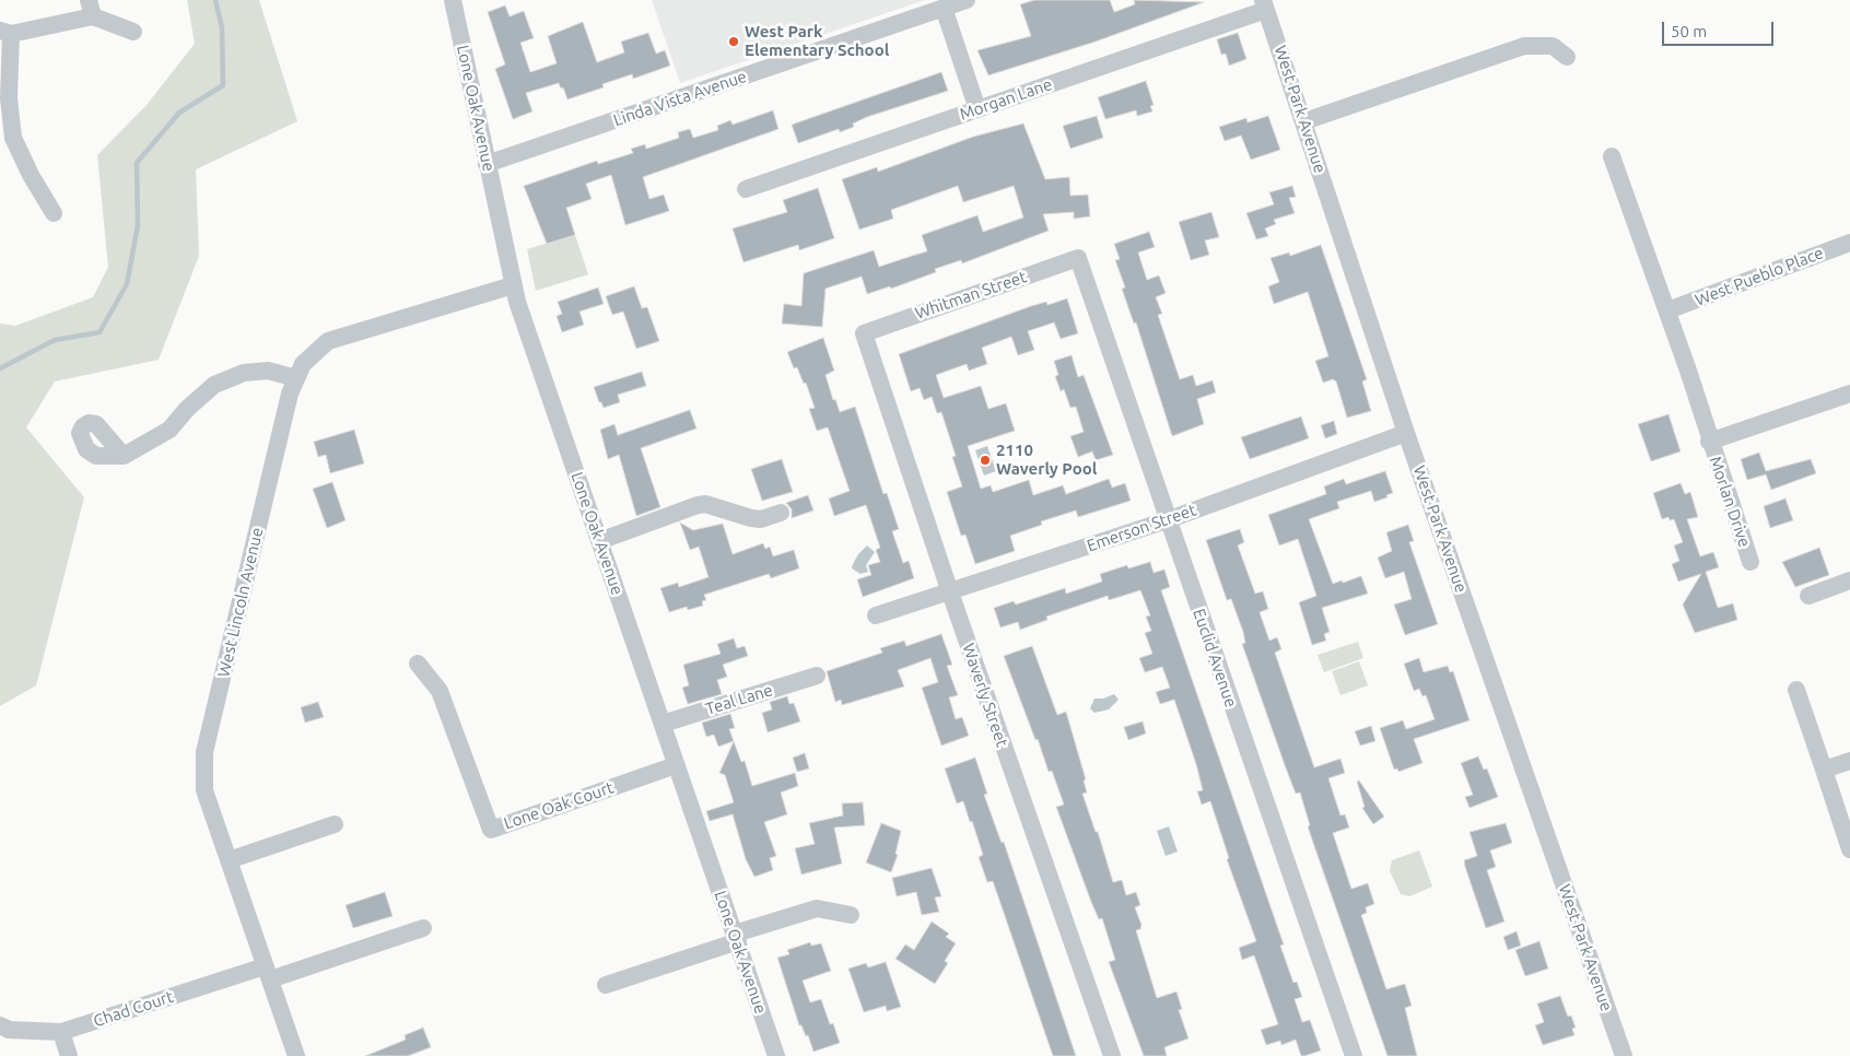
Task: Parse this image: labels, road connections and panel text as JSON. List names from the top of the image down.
{
  "streets": {
    "street": [
      "Linda Vista Avenue",
      "Morgan Lane",
      "Lone Oak Avenue",
      "West Park Avenue",
      "West Pueblo Place",
      "Whitman Street",
      "Morlan Drive",
      "Emerson Street",
      "West Lincoln Avenue",
      "Euclid Avenue",
      "Waverly Street",
      "Teal Lane",
      "Lone Oak Court",
      "Chad Court"
    ]
  },
  "crossings": [
    ["Linda Vista Avenue", "Lone Oak Avenue"],
    ["Morgan Lane", "West Park Avenue"],
    ["Lone Oak Avenue", "West Lincoln Avenue"],
    ["Lone Oak Avenue", "Teal Lane"],
    ["Lone Oak Avenue", "Lone Oak Court"],
    ["West Park Avenue", "Emerson Street"],
    ["Whitman Street", "Euclid Avenue"],
    ["Whitman Street", "Waverly Street"],
    ["Emerson Street", "Euclid Avenue"],
    ["Emerson Street", "Waverly Street"],
    ["West Lincoln Avenue", "Chad Court"]
  ],
  "places": ["West Park Elementary School", "2110 Waverly Pool"],
  "scale_bar": "50 m"
}
